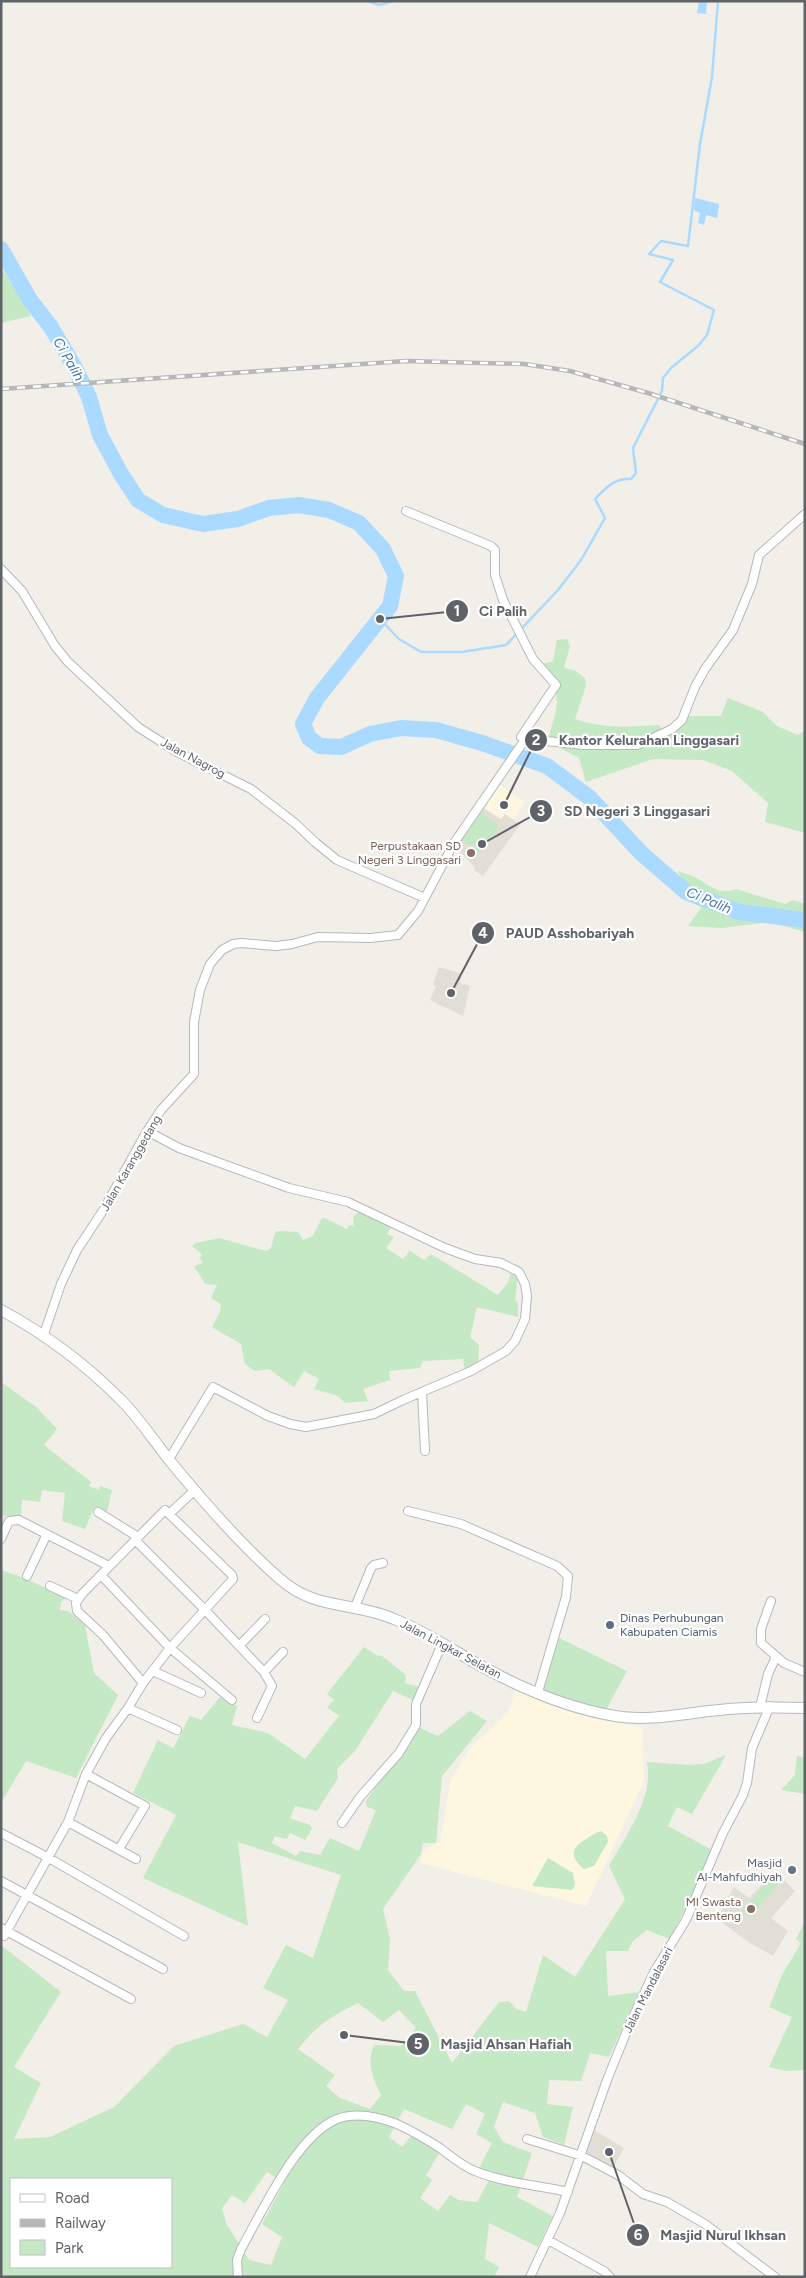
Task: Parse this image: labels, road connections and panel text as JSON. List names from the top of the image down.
{
  "streets": {
    "street": [
      "Jalan Nagrog",
      "Jalan Karanggedang",
      "Jalan Lingkar Selatan",
      "Jalan Mandalasari"
    ]
  },
  "crossings": [
    ["Jalan Nagrog", "Jalan Karanggedang"],
    ["Jalan Karanggedang", "Jalan Lingkar Selatan"],
    ["Jalan Lingkar Selatan", "Jalan Mandalasari"]
  ],
  "water": ["Ci Palih"],
  "places": [
    "Ci Palih",
    "Kantor Kelurahan Linggasari",
    "SD Negeri 3 Linggasari",
    "Perpustakaan SD Negeri 3 Linggasari",
    "PAUD Asshobariyah",
    "Dinas Perhubungan Kabupaten Ciamis",
    "Masjid Al-Mahfudhiyah",
    "MI Swasta Benteng",
    "Masjid Ahsan Hafiah",
    "Masjid Nurul Ikhsan"
  ],
  "legend": ["Road", "Railway", "Park"]
}
